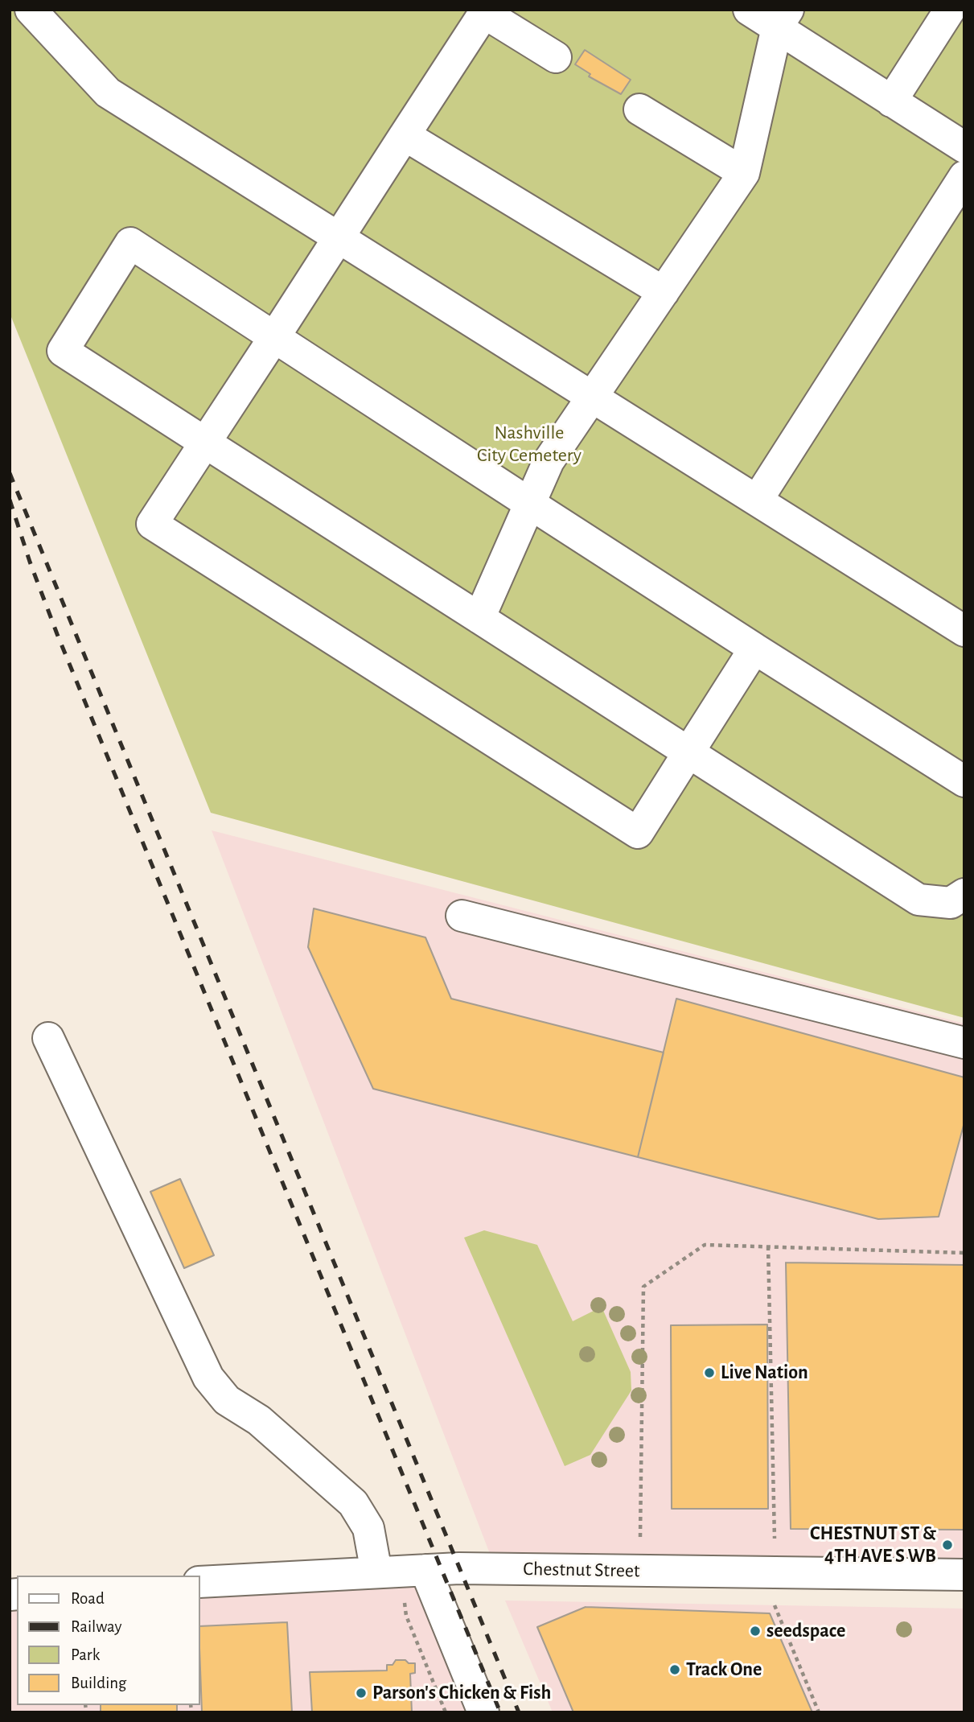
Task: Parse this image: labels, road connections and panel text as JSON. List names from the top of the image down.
{
  "streets": {
    "street": ["Chestnut Street"]
  },
  "parks": ["Nashville City Cemetery"],
  "places": [
    "Live Nation",
    "CHESTNUT ST & 4TH AVE S WB",
    "seedspace",
    "Track One",
    "Parson's Chicken & Fish"
  ],
  "legend": [
    "Road",
    "Railway",
    "Park",
    "Building"
  ]
}
